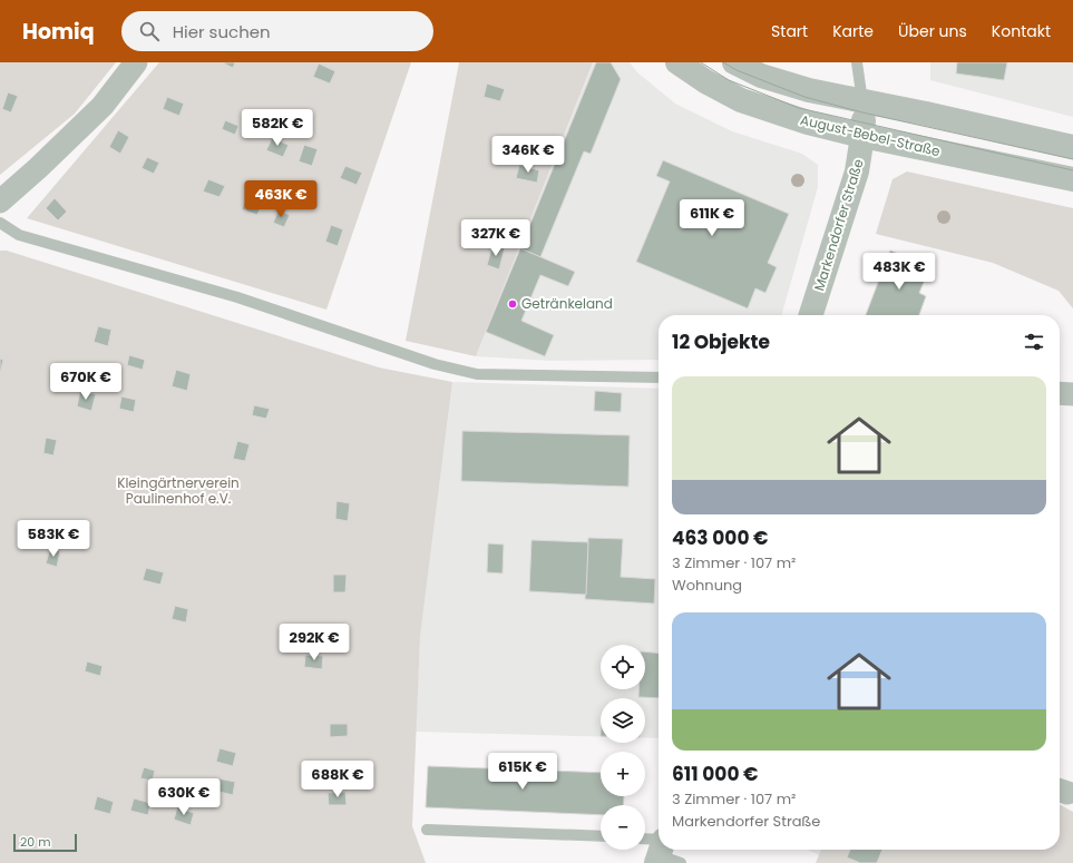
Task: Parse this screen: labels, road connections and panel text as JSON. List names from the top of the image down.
{
  "streets": {
    "street": ["August-Bebel-Straße", "Markendorfer Straße"]
  },
  "crossings": [
    ["August-Bebel-Straße", "Markendorfer Straße"]
  ],
  "parks": ["Kleingärtnerverein Paulinenhof e.V."],
  "places": ["Getränkeland"],
  "scale_bar": "20 m",
  "page": {
    "header": "Homiq",
    "search": "Hier suchen",
    "nav": [
      "Start",
      "Karte",
      "Über uns",
      "Kontakt"
    ],
    "price": [
      "582K €",
      "346K €",
      "463K €",
      "611K €",
      "327K €",
      "483K €",
      "670K €",
      "583K €",
      "292K €",
      "615K €",
      "688K €",
      "630K €"
    ],
    "heading": "12 Objekte",
    "list": [
      {
        "name": "463 000 €",
        "note": "3 Zimmer · 107 m² · Wohnung"
      },
      {
        "name": "611 000 €",
        "note": "3 Zimmer · 107 m² · Markendorfer Straße"
      }
    ],
    "map_buttons": ["+", "−"],
    "scale": "20 m"
  }
}
